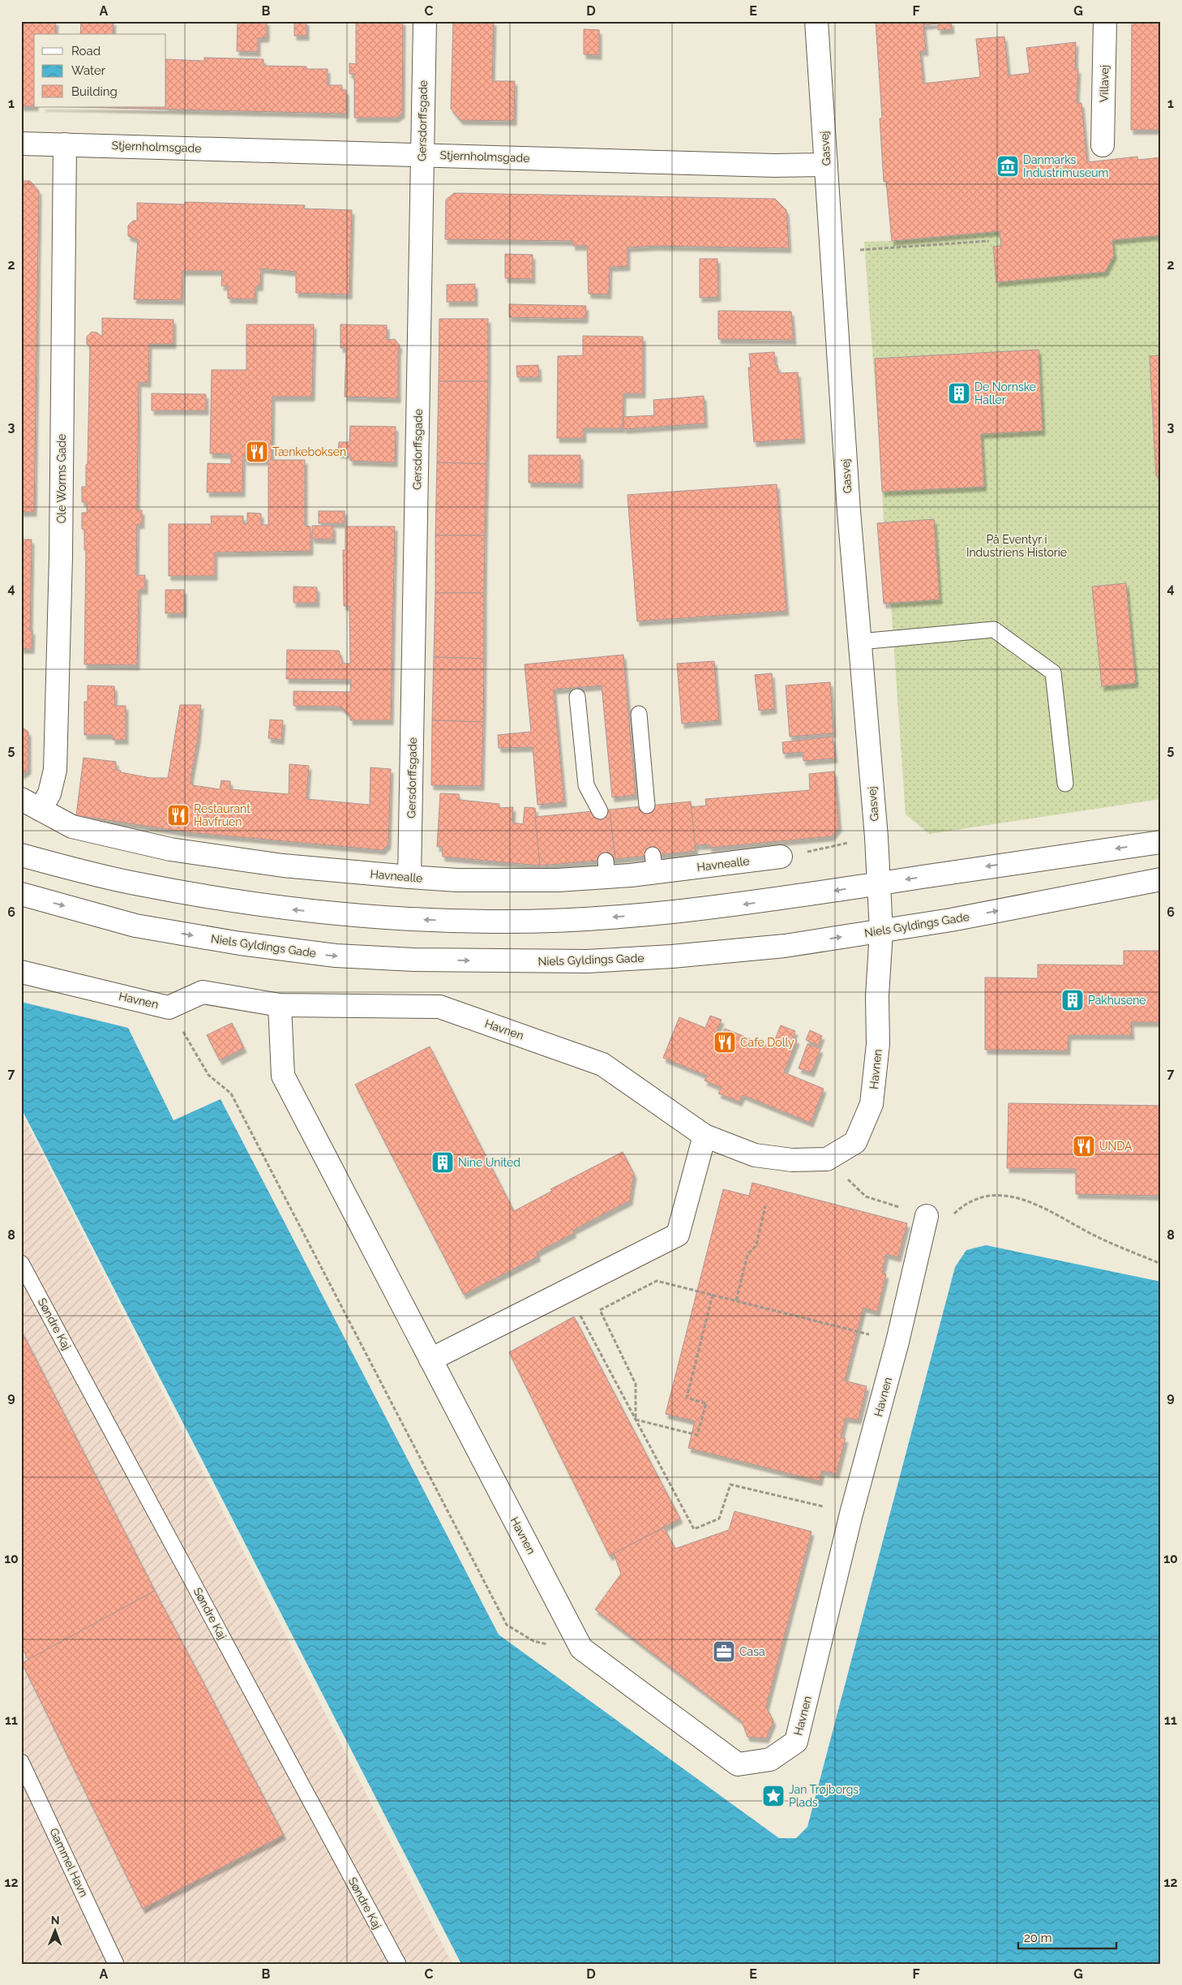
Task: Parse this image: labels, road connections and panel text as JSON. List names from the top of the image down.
{
  "streets": {
    "street": [
      "Villavej",
      "Gersdorffsgade",
      "Stjernholmsgade",
      "Gasvej",
      "Ole Worms Gade",
      "Havnealle",
      "Niels Gyldings Gade",
      "Havnen"
    ],
    "lane": ["Søndre Kaj", "Gammel Havn"]
  },
  "crossings": [
    ["Gersdorffsgade", "Stjernholmsgade"],
    ["Gersdorffsgade", "Havnealle"],
    ["Stjernholmsgade", "Gasvej"],
    ["Stjernholmsgade", "Ole Worms Gade"],
    ["Gasvej", "Niels Gyldings Gade"],
    ["Gasvej", "Havnen"],
    ["Ole Worms Gade", "Havnealle"],
    ["Niels Gyldings Gade", "Havnen"]
  ],
  "parks": ["På Eventyr i Industriens Historie"],
  "places": {
    "museum": ["Danmarks Industrimuseum"],
    "building": ["De Nornske Haller", "Pakhusene", "Nine United"],
    "restaurant": [
      "Tænkeboksen",
      "Restaurant Havfruen",
      "Cafe Dolly",
      "UNDA"
    ],
    "office": ["Casa"],
    "place": ["Jan Trøjborgs Plads"]
  },
  "legend": ["Road", "Water", "Building"],
  "scale_bar": "20 m",
  "north": "top",
  "grid": {
    "columns": [
      "A",
      "B",
      "C",
      "D",
      "E",
      "F",
      "G"
    ],
    "rows": [
      "1",
      "2",
      "3",
      "4",
      "5",
      "6",
      "7",
      "8",
      "9",
      "10",
      "11",
      "12"
    ]
  }
}
